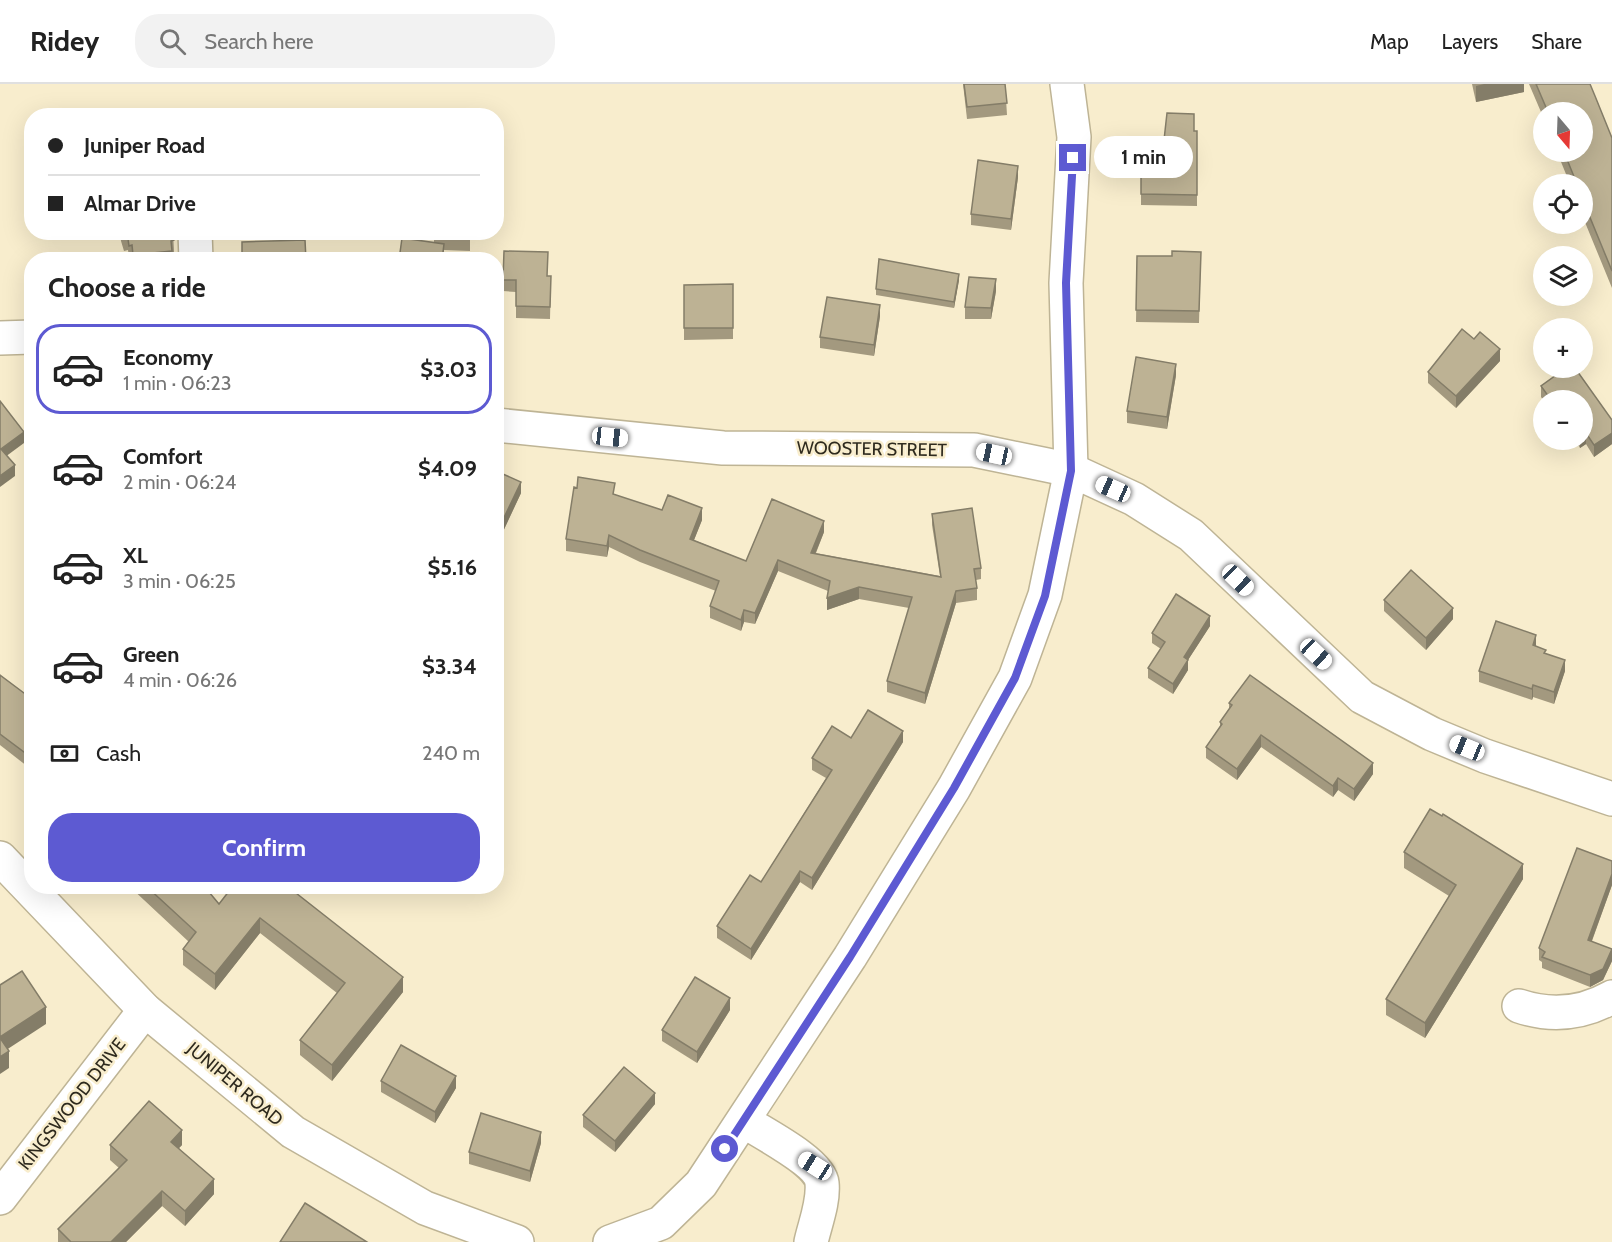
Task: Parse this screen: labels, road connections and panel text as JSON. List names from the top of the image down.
{
  "streets": {
    "street": ["WOOSTER STREET", "JUNIPER ROAD", "KINGSWOOD DRIVE"]
  },
  "crossings": [
    ["JUNIPER ROAD", "KINGSWOOD DRIVE"]
  ],
  "north": "bottom",
  "page": {
    "header": "Ridey",
    "search": "Search here",
    "nav": ["Map", "Layers", "Share"],
    "map_buttons": ["+", "−"],
    "banner": ["Juniper Road", "Almar Drive"],
    "bubble": "1 min",
    "heading": "Choose a ride",
    "list": [
      {
        "name": "Economy",
        "note": "1 min · 06:23",
        "value": "$3.03"
      },
      {
        "name": "Comfort",
        "note": "2 min · 06:24",
        "value": "$4.09"
      },
      {
        "name": "XL",
        "note": "3 min · 06:25",
        "value": "$5.16"
      },
      {
        "name": "Green",
        "note": "4 min · 06:26",
        "value": "$3.34"
      }
    ],
    "pay": ["Cash", "240 m"],
    "buttons": "Confirm"
  }
}
